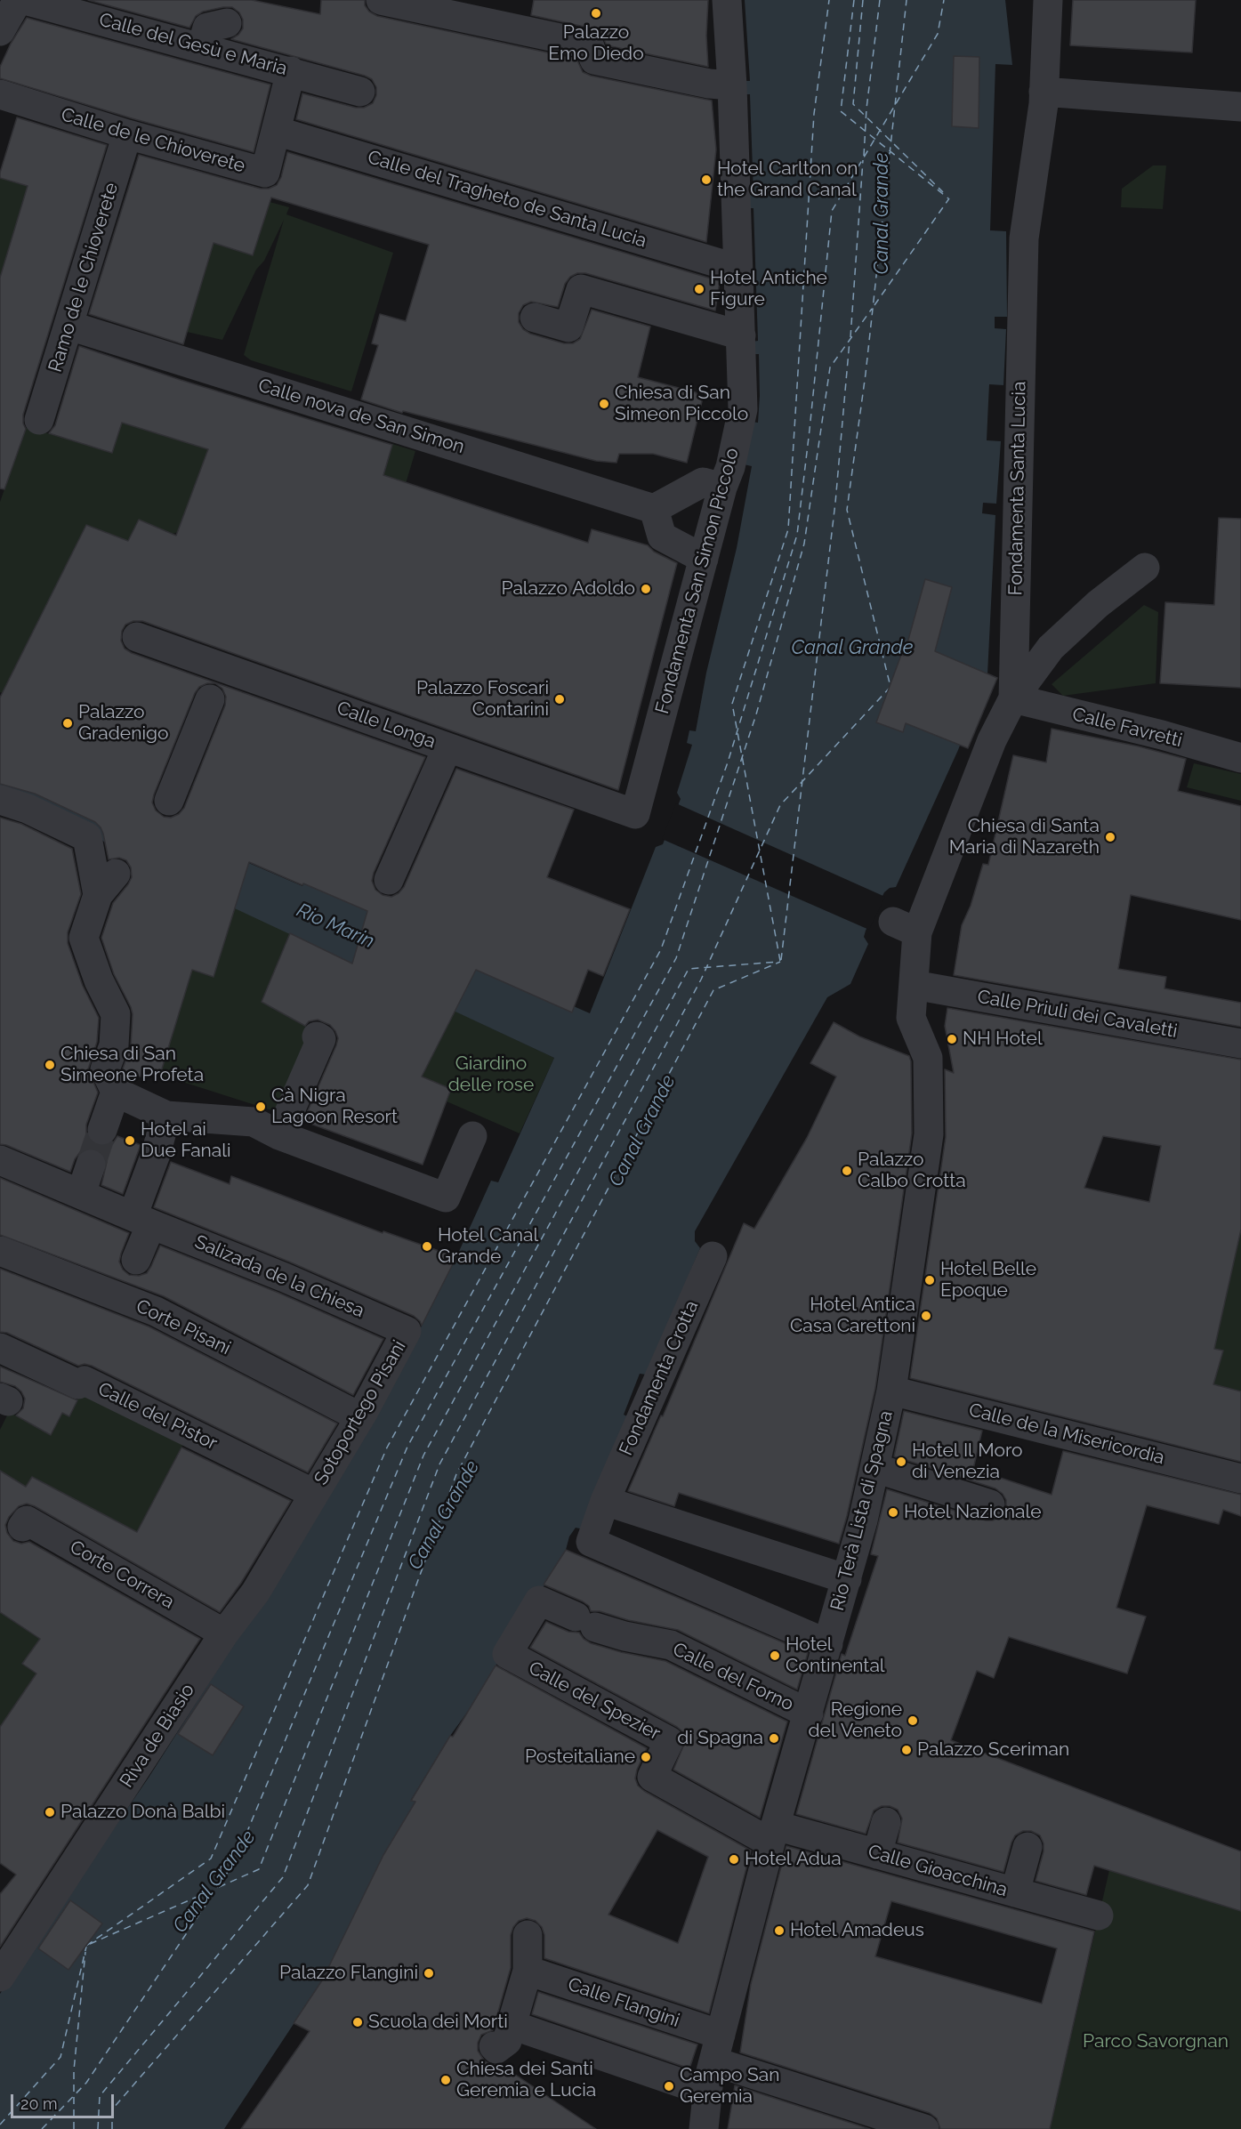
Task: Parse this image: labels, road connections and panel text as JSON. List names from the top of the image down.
{
  "streets": {
    "street": [
      "Calle del Gesù e Maria",
      "Calle de le Chioverete",
      "Calle del Tragheto de Santa Lucia",
      "Ramo de le Chioverete",
      "Calle nova de San Simon",
      "Fondamenta Santa Lucia",
      "Fondamenta San Simon Piccolo",
      "Calle Longa",
      "Calle Favretti",
      "Calle Priuli dei Cavaletti",
      "Salizada de la Chiesa",
      "Corte Pisani",
      "Fondamenta Crotta",
      "Sotoportego Pisani",
      "Calle del Pistor",
      "Calle de la Misericordia",
      "Rio Terà Lista di Spagna",
      "Corte Correra",
      "Calle del Forno",
      "Calle del Spezier",
      "Riva de Biasio",
      "Calle Gioacchina",
      "Calle Flangini"
    ]
  },
  "crossings": [
    ["Calle de le Chioverete", "Calle del Tragheto de Santa Lucia"],
    ["Calle de le Chioverete", "Ramo de le Chioverete"],
    ["Calle del Tragheto de Santa Lucia", "Fondamenta San Simon Piccolo"],
    ["Ramo de le Chioverete", "Calle nova de San Simon"],
    ["Fondamenta Santa Lucia", "Calle Favretti"],
    ["Fondamenta Santa Lucia", "Rio Terà Lista di Spagna"],
    ["Fondamenta San Simon Piccolo", "Calle Longa"],
    ["Calle Favretti", "Rio Terà Lista di Spagna"],
    ["Calle Priuli dei Cavaletti", "Rio Terà Lista di Spagna"],
    ["Salizada de la Chiesa", "Sotoportego Pisani"],
    ["Corte Pisani", "Sotoportego Pisani"],
    ["Fondamenta Crotta", "Rio Terà Lista di Spagna"],
    ["Sotoportego Pisani", "Calle del Pistor"],
    ["Sotoportego Pisani", "Riva de Biasio"],
    ["Calle del Pistor", "Riva de Biasio"],
    ["Calle de la Misericordia", "Rio Terà Lista di Spagna"],
    ["Rio Terà Lista di Spagna", "Calle del Forno"],
    ["Rio Terà Lista di Spagna", "Calle del Spezier"],
    ["Rio Terà Lista di Spagna", "Calle Gioacchina"],
    ["Rio Terà Lista di Spagna", "Calle Flangini"],
    ["Corte Correra", "Riva de Biasio"],
    ["Calle del Forno", "Calle del Spezier"],
    ["Calle del Spezier", "Calle Gioacchina"]
  ],
  "water": ["Canal Grande", "Rio Marin"],
  "parks": ["Giardino delle rose", "Parco Savorgnan"],
  "places": [
    "Palazzo Emo Diedo",
    "Hotel Carlton on the Grand Canal",
    "Hotel Antiche Figure",
    "Chiesa di San Simeon Piccolo",
    "Palazzo Adoldo",
    "Palazzo Foscari Contarini",
    "Palazzo Gradenigo",
    "Chiesa di Santa Maria di Nazareth",
    "NH Hotel",
    "Chiesa di San Simeone Profeta",
    "Cà Nigra Lagoon Resort",
    "Hotel ai Due Fanali",
    "Palazzo Calbo Crotta",
    "Hotel Canal Grande",
    "Hotel Belle Epoque",
    "Hotel Antica Casa Carettoni",
    "Hotel Il Moro di Venezia",
    "Hotel Nazionale",
    "Hotel Continental",
    "Regione del Veneto",
    "di Spagna",
    "Palazzo Sceriman",
    "Posteitaliane",
    "Palazzo Donà Balbi",
    "Hotel Adua",
    "Hotel Amadeus",
    "Palazzo Flangini",
    "Scuola dei Morti",
    "Chiesa dei Santi Geremia e Lucia",
    "Campo San Geremia"
  ],
  "scale_bar": "20 m"
}
